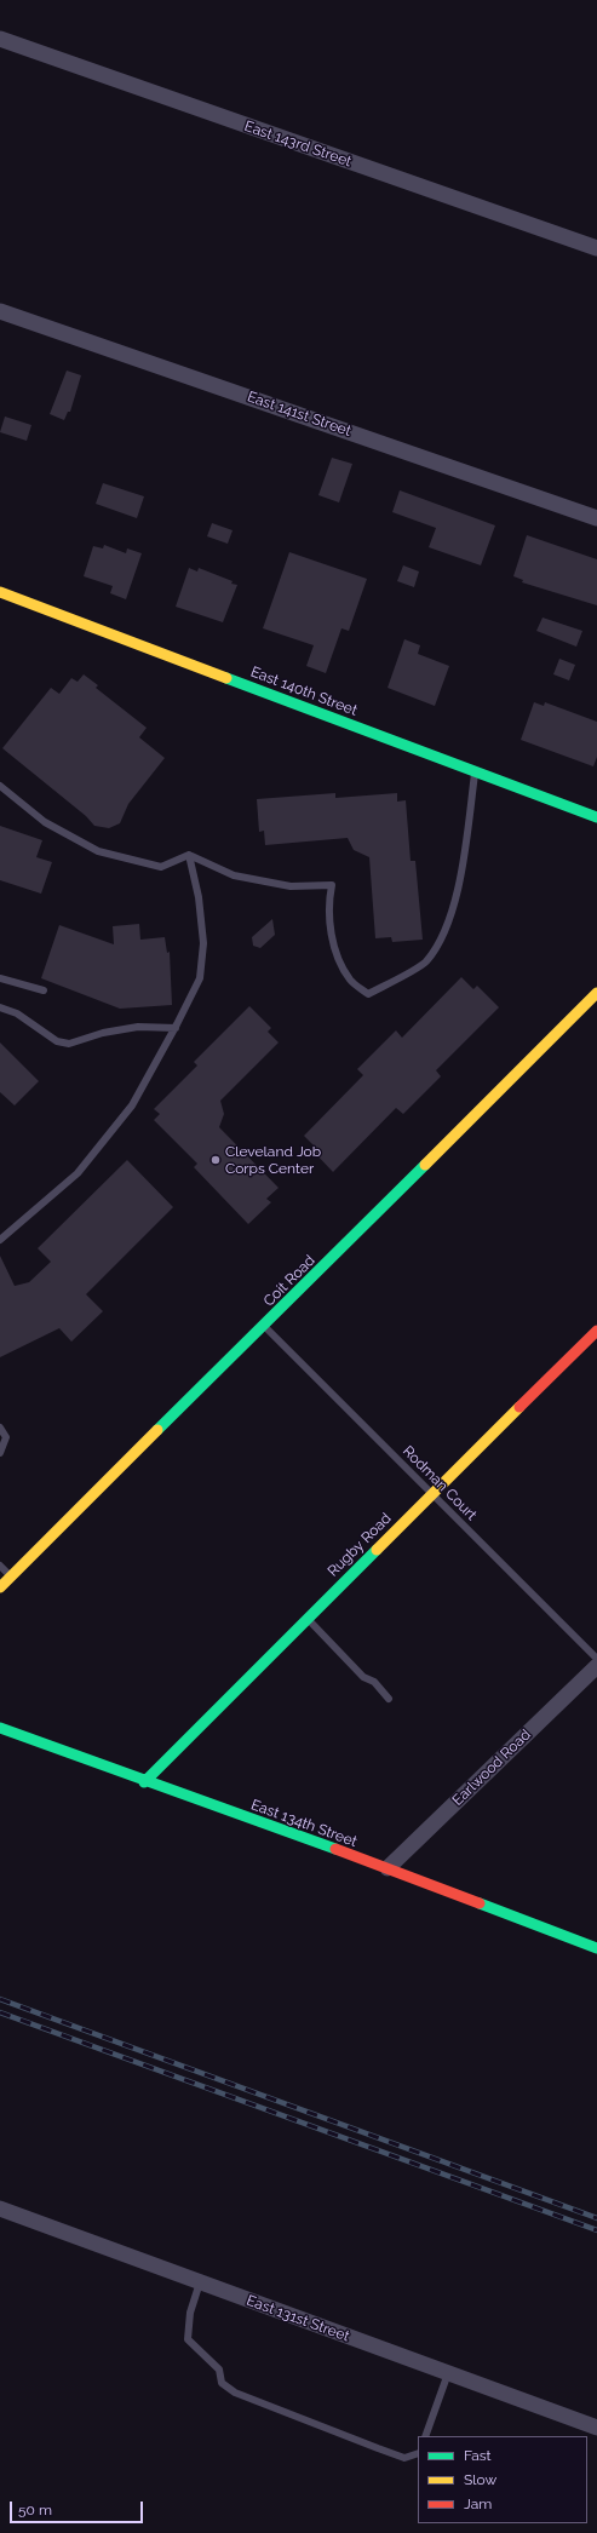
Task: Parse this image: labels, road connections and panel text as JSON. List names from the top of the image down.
{
  "streets": {
    "street": [
      "East 143rd Street",
      "East 141st Street",
      "East 140th Street",
      "Coit Road",
      "Rugby Road",
      "Earlwood Road",
      "East 134th Street",
      "East 131st Street"
    ],
    "lane": ["Rodman Court"]
  },
  "crossings": [
    ["Coit Road", "Rodman Court"],
    ["Rodman Court", "Rugby Road"],
    ["Rugby Road", "East 134th Street"],
    ["Earlwood Road", "East 134th Street"]
  ],
  "places": ["Cleveland Job Corps Center"],
  "legend": ["Fast", "Slow", "Jam"],
  "scale_bar": "50 m"
}
